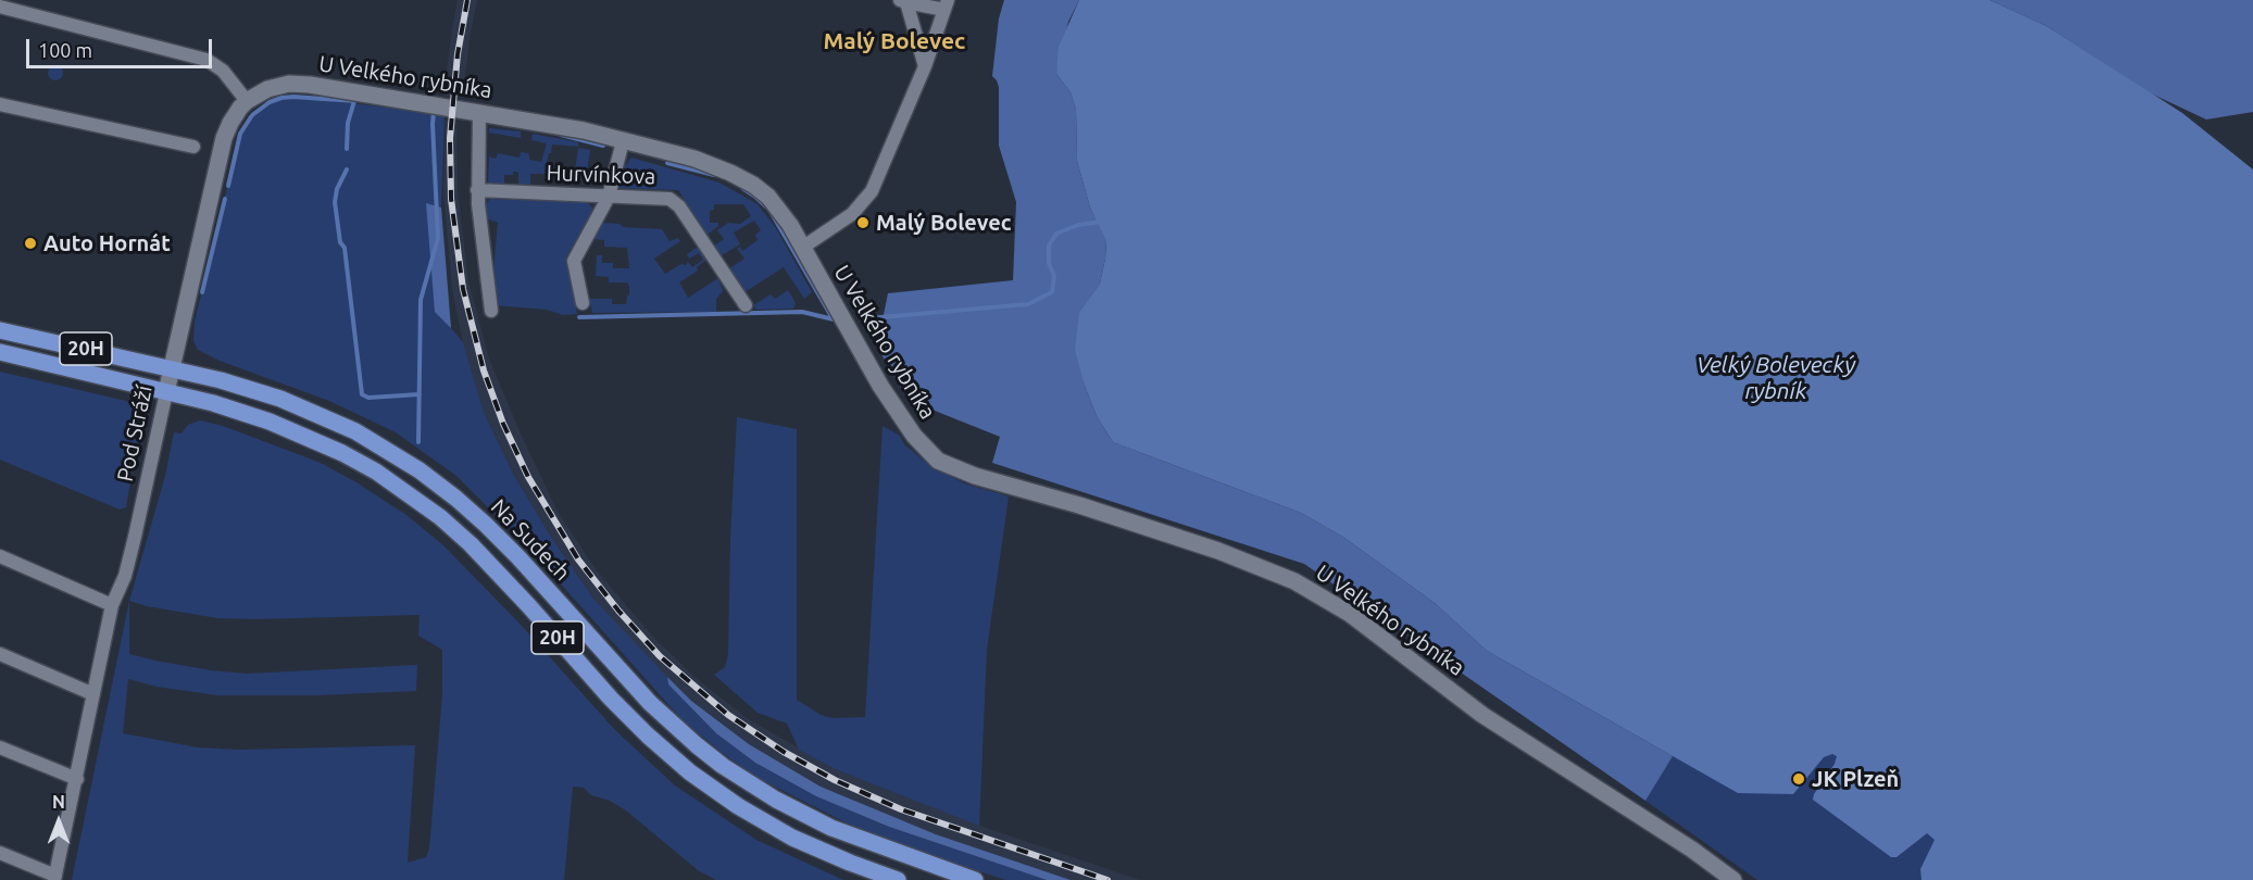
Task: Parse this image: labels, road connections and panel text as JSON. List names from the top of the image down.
{
  "streets": {
    "main road": ["20H", "Na Sudech"],
    "street": ["U Velkého rybníka", "Hurvínkova", "Pod Stráží"]
  },
  "crossings": [
    ["U Velkého rybníka", "Pod Stráží"],
    ["20H", "Pod Stráží"],
    ["Pod Stráží", "Na Sudech"]
  ],
  "districts": ["Malý Bolevec"],
  "water": ["Velký Bolevecký rybník"],
  "places": ["Malý Bolevec", "Auto Hornát", "JK Plzeň"],
  "scale_bar": "100 m",
  "north": "top"
}
